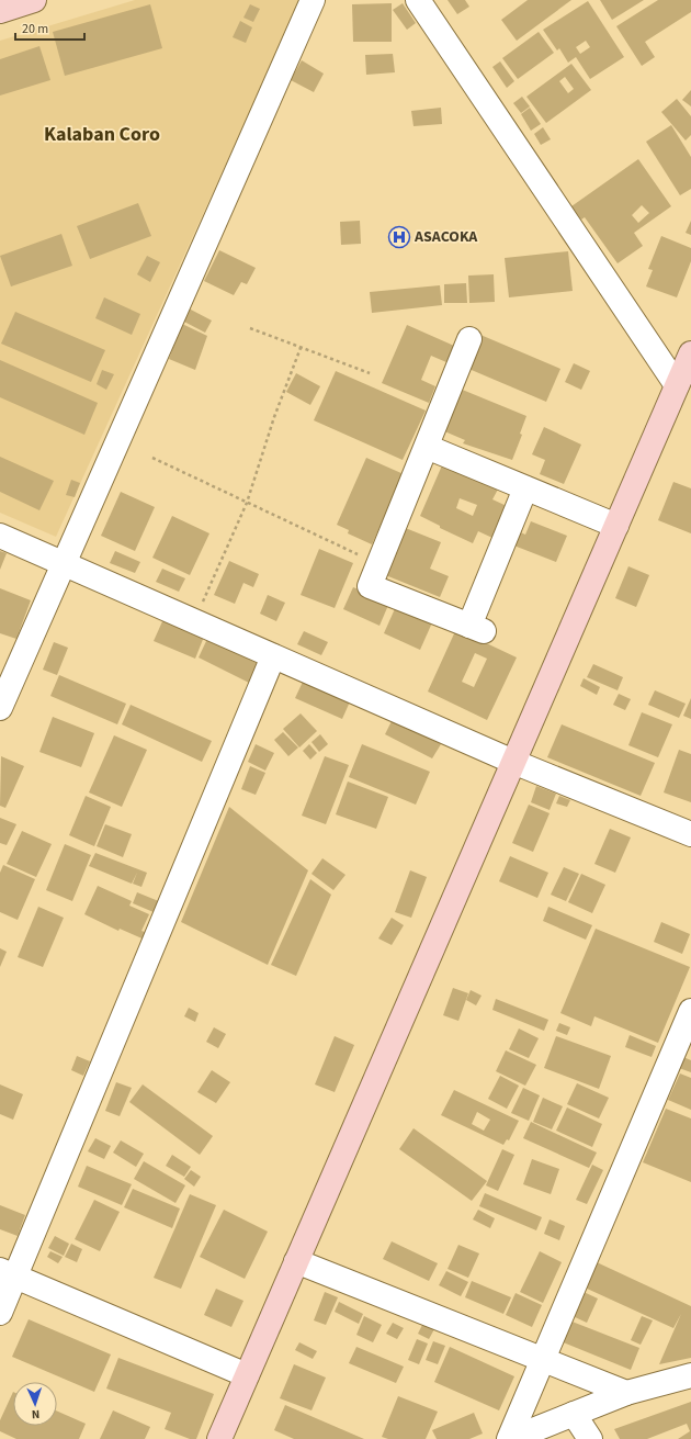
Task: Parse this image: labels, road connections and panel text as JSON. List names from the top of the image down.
{
  "districts": ["Kalaban Coro"],
  "places": {
    "hospital": ["ASACOKA"]
  },
  "scale_bar": "20 m",
  "north": "bottom"
}
